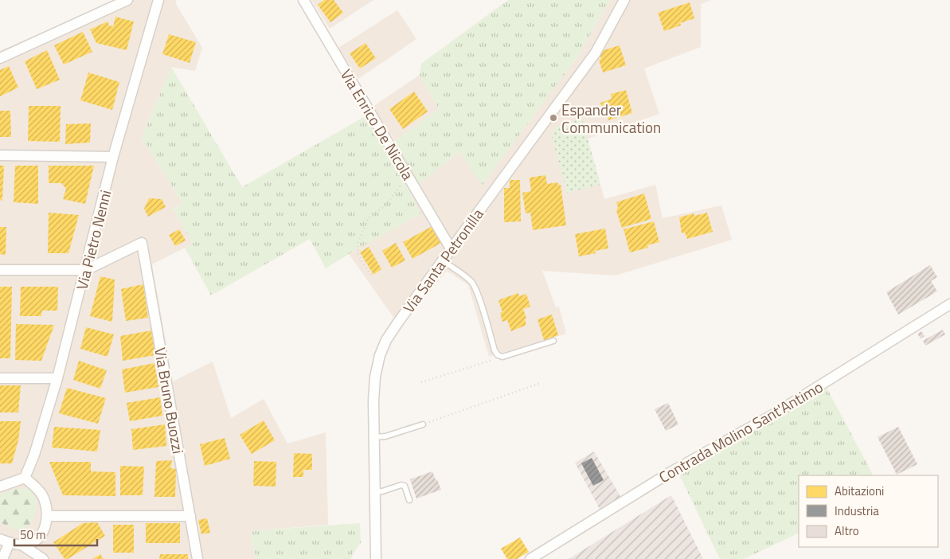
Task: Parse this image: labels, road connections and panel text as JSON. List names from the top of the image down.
{
  "streets": {
    "street": [
      "Via Enrico De Nicola",
      "Via Pietro Nenni",
      "Via Santa Petronilla",
      "Via Bruno Buozzi",
      "Contrada Molino Sant'Antimo"
    ]
  },
  "crossings": [
    ["Via Enrico De Nicola", "Via Santa Petronilla"],
    ["Via Pietro Nenni", "Via Bruno Buozzi"]
  ],
  "places": ["Espander Communication"],
  "legend": ["Abitazioni", "Industria", "Altro"],
  "scale_bar": "50 m"
}
